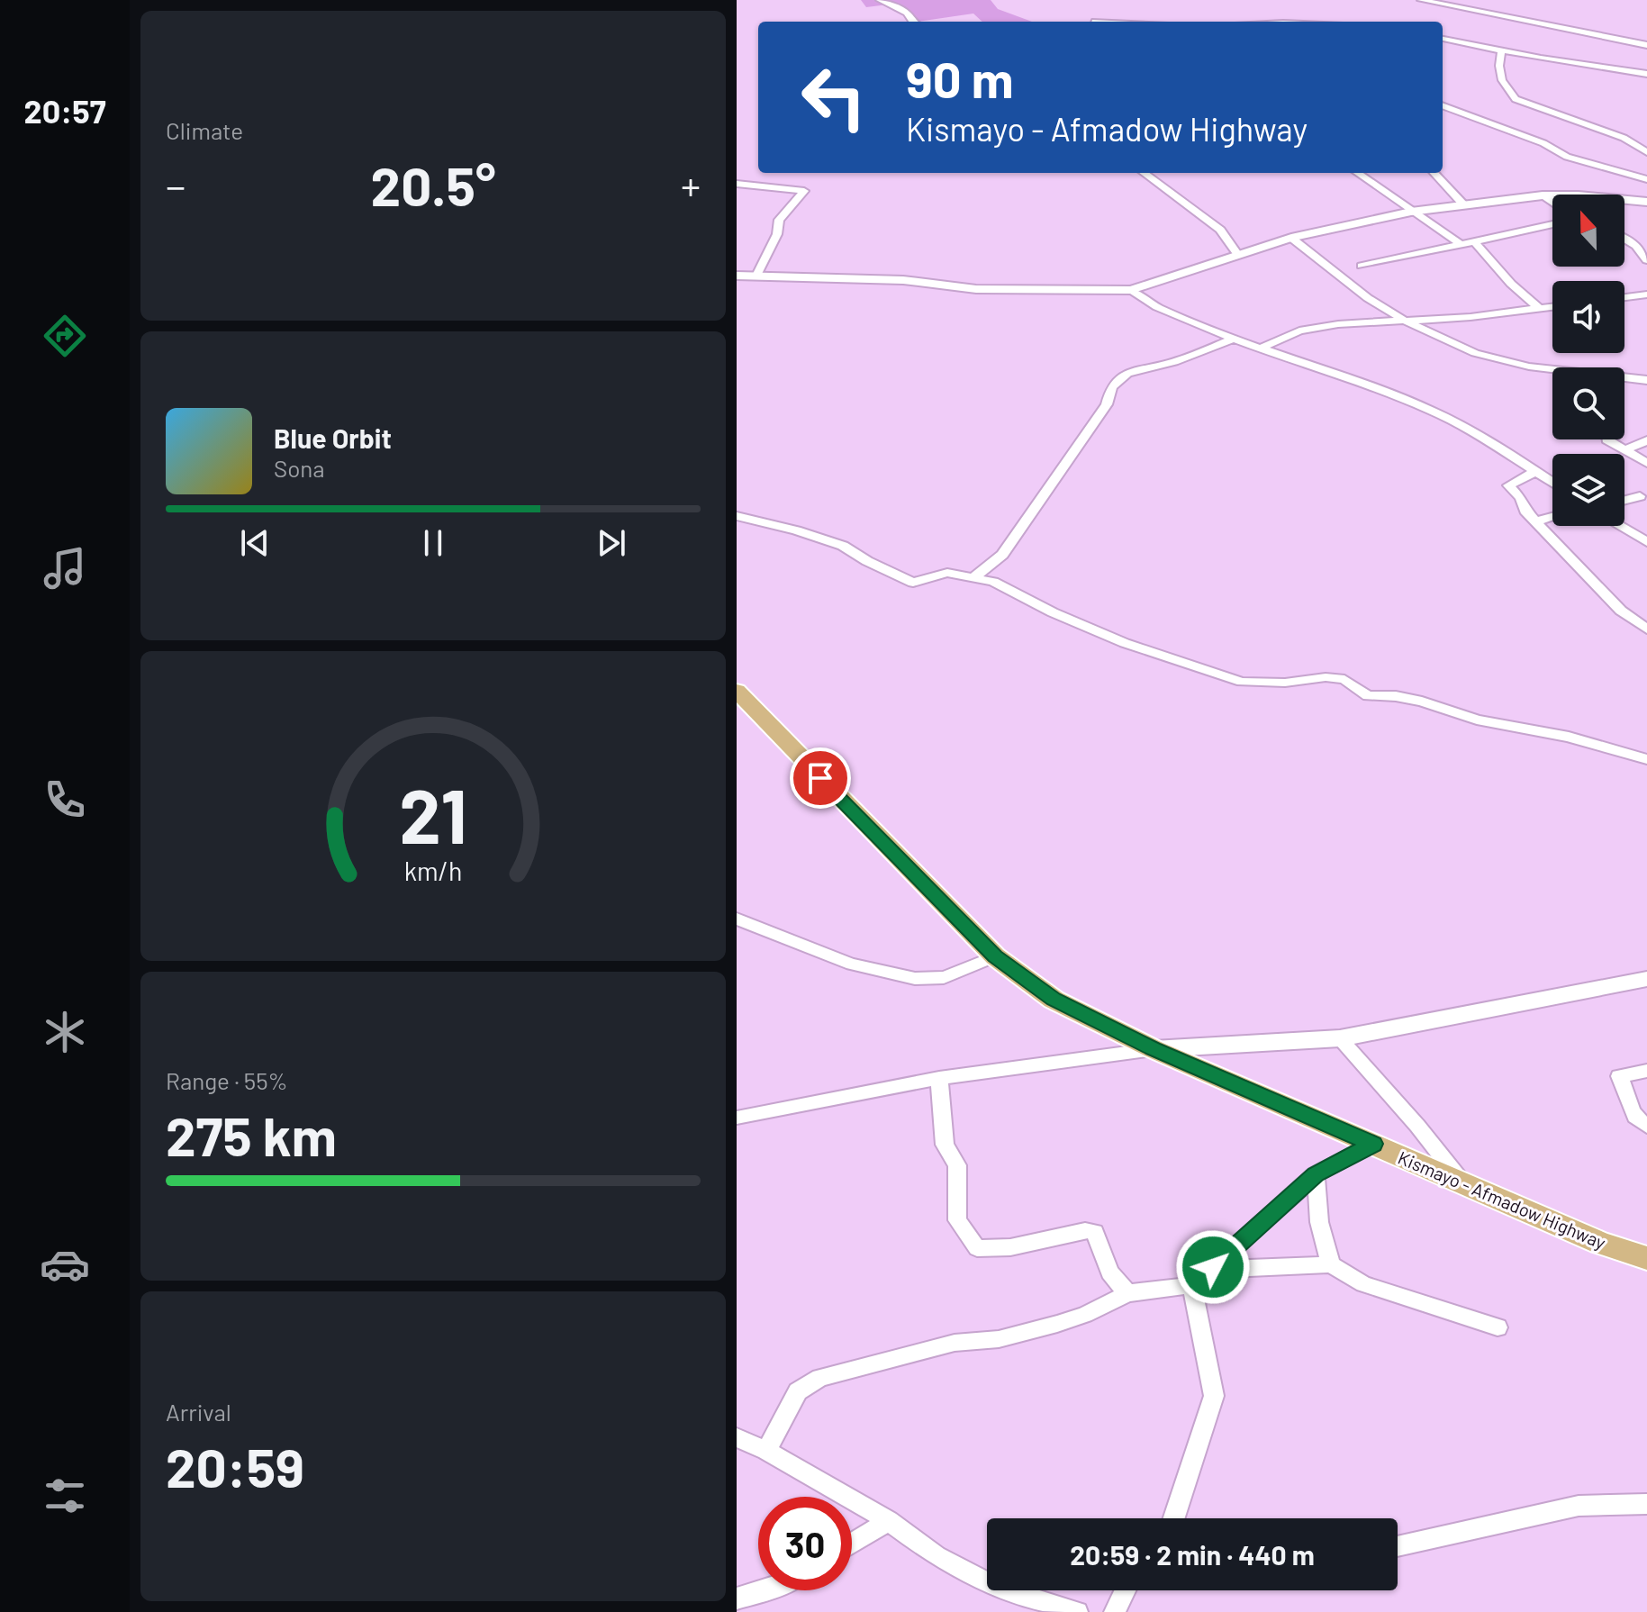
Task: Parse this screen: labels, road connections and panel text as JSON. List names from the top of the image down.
{
  "streets": {
    "main road": ["Kismayo - Afmadow Highway"]
  },
  "north": "top",
  "page": {
    "tabs": "20:57",
    "tile": [
      "Climate",
      ["Range · 55%", "275 km"],
      ["Arrival", "20:59"]
    ],
    "turn": ["90 m", "Kismayo - Afmadow Highway"],
    "heat": ["−", "20.5°", "+"],
    "song": ["Blue Orbit", "Sona"],
    "limit": "30",
    "trip": "20:59 · 2 min · 440 m",
    "gauge": ["21", "km/h"]
  }
}
